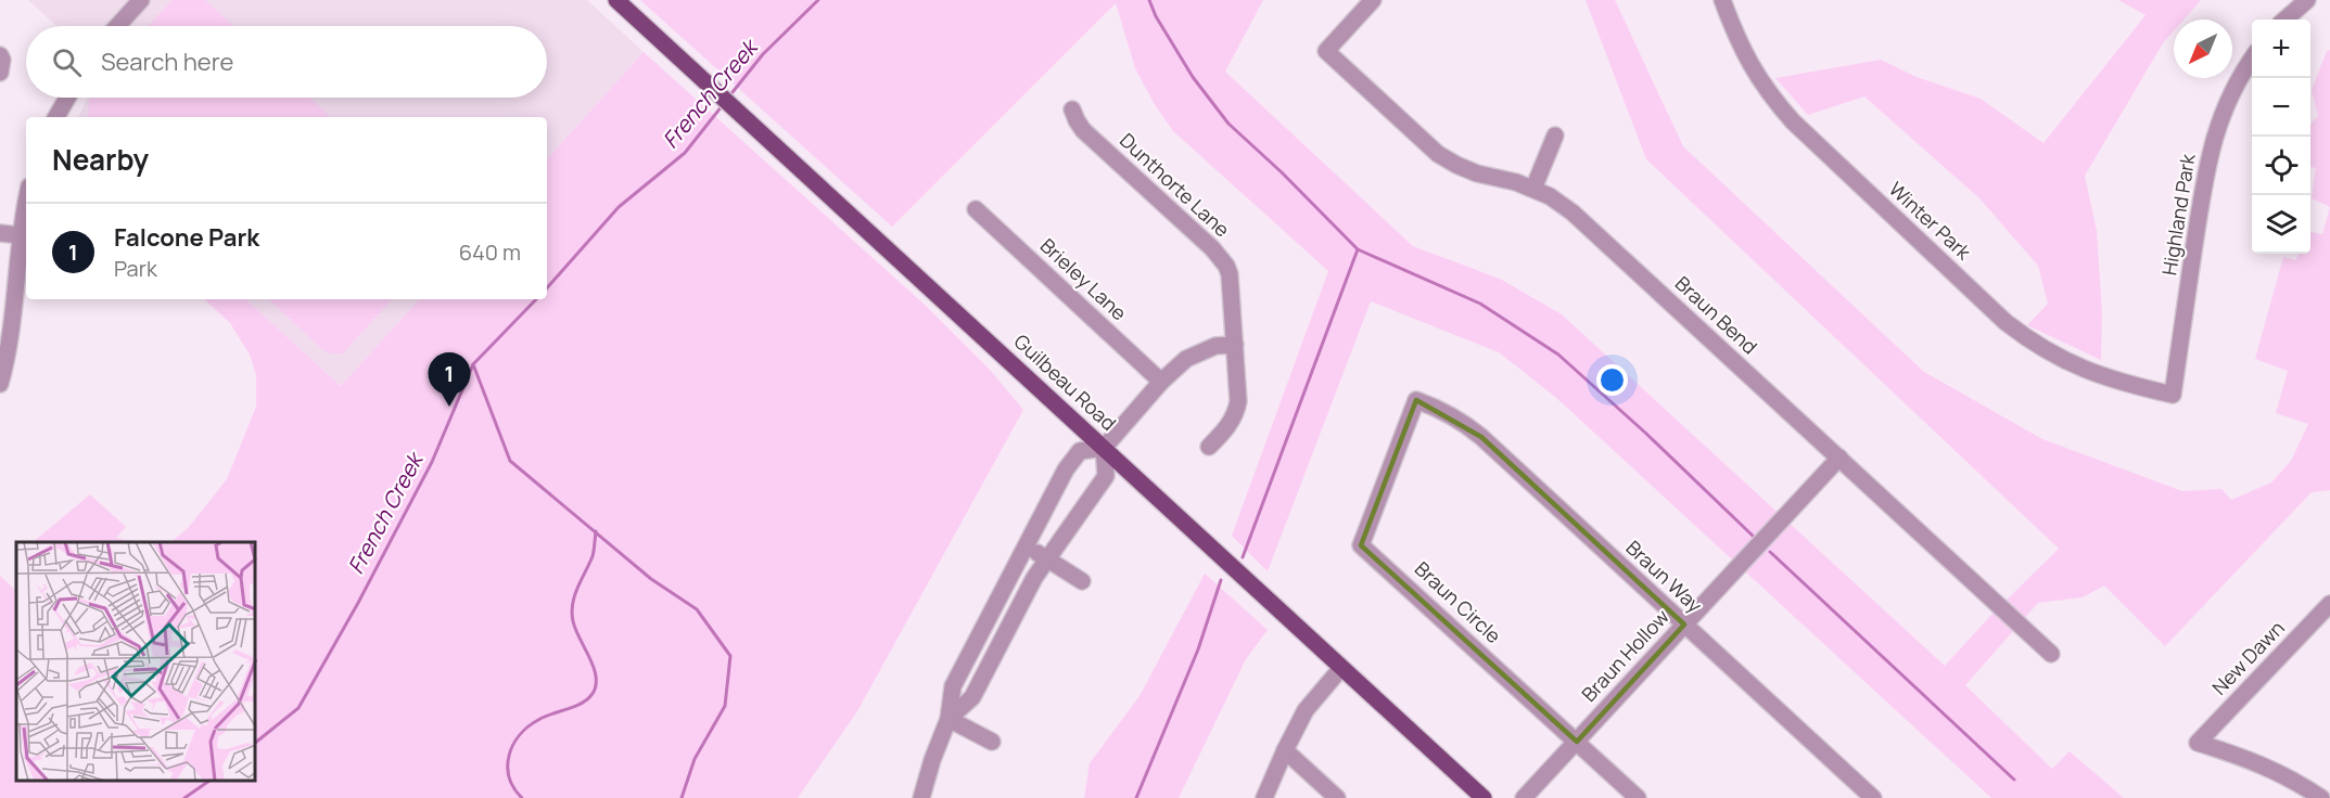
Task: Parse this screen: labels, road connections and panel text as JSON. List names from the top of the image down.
{
  "streets": {
    "main road": ["Guilbeau Road"],
    "street": [
      "Dunthorte Lane",
      "Highland Park",
      "Winter Park",
      "Brieley Lane",
      "Braun Bend",
      "Braun Way",
      "Braun Circle",
      "Braun Hollow",
      "New Dawn"
    ]
  },
  "crossings": [
    ["Highland Park", "Winter Park"],
    ["Braun Bend", "Braun Hollow"],
    ["Braun Way", "Braun Circle"],
    ["Braun Way", "Braun Hollow"],
    ["Braun Circle", "Braun Hollow"]
  ],
  "water": ["French Creek"],
  "north": "bottom left",
  "page": {
    "map_buttons": ["+", "−"],
    "search": "Search here",
    "heading": "Nearby",
    "list": [
      {
        "mark": "1",
        "name": "Falcone Park",
        "note": "Park",
        "value": "640 m"
      }
    ],
    "pins": "1"
  }
}
